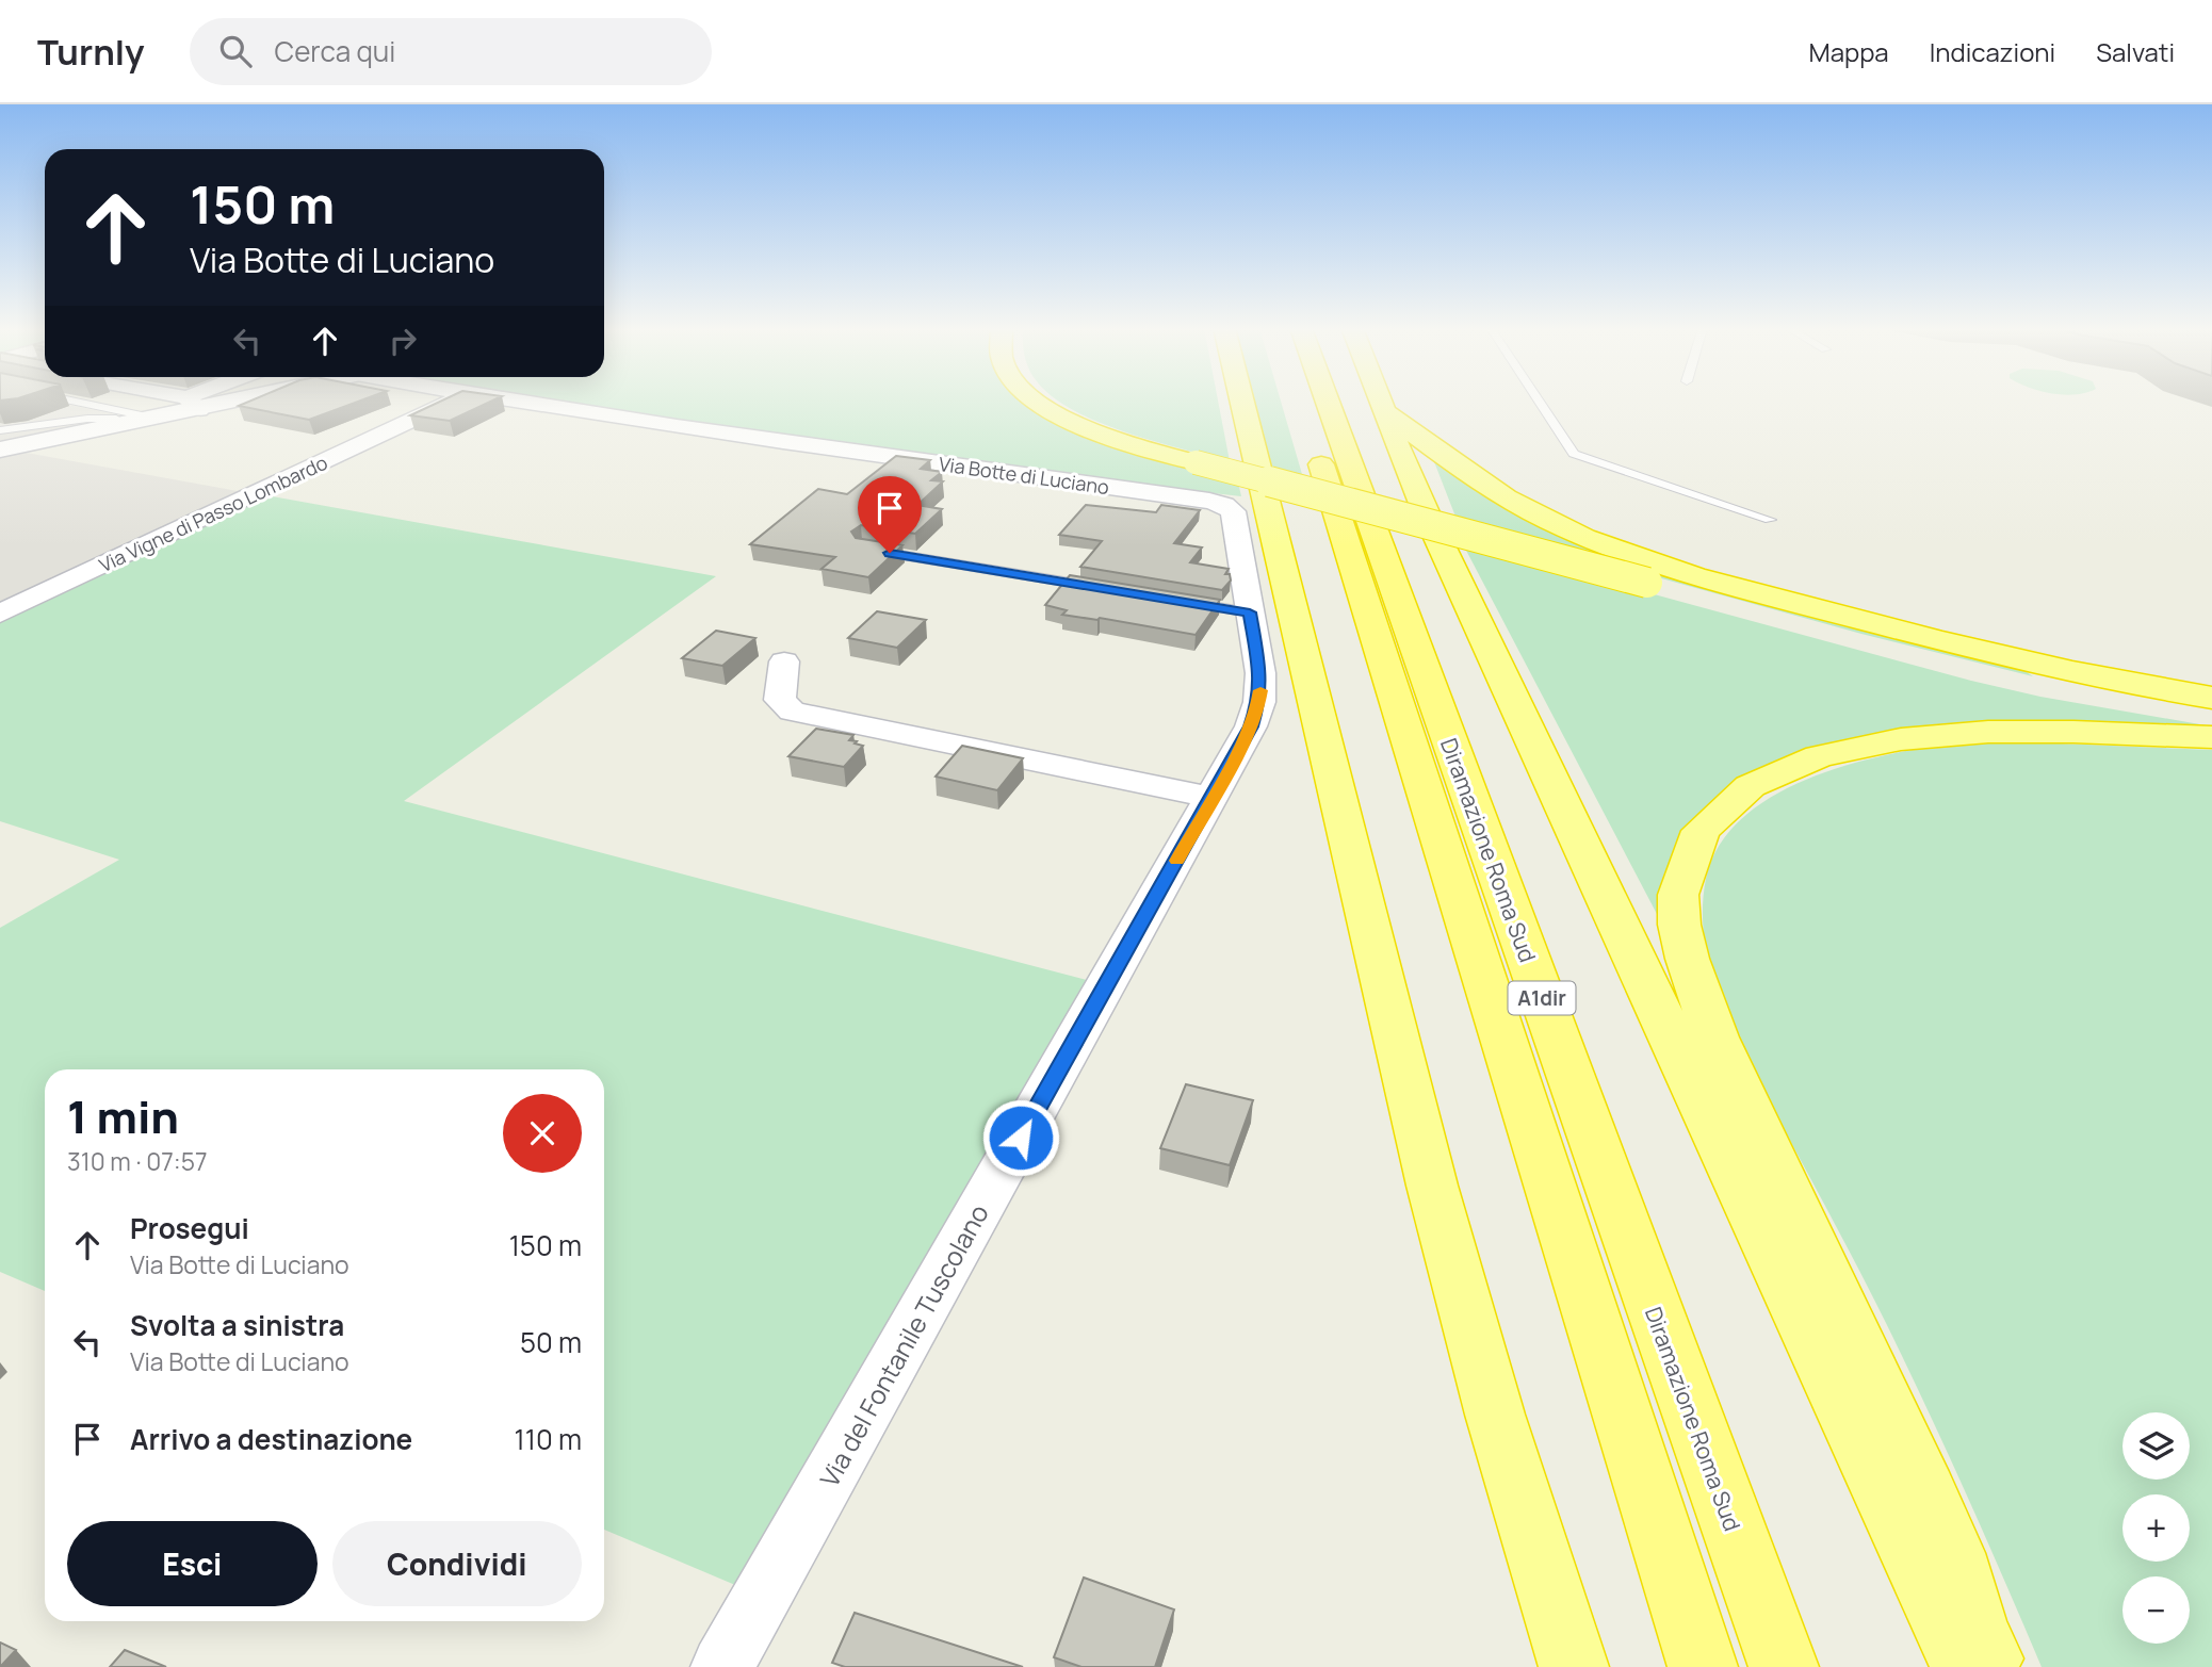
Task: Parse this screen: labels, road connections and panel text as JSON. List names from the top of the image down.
{
  "streets": {
    "highway": ["Diramazione Roma Sud", "A1dir"],
    "street": ["Via Botte di Luciano", "Via Vigne di Passo Lombardo", "Via del Fontanile Tuscolano"]
  },
  "crossings": [
    ["Via Botte di Luciano", "Via del Fontanile Tuscolano"]
  ],
  "page": {
    "header": "Turnly",
    "search": "Cerca qui",
    "nav": ["Mappa", "Indicazioni", "Salvati"],
    "turn": ["150 m", "Via Botte di Luciano"],
    "heading": ["1 min", "310 m · 07:57"],
    "list": [
      {
        "name": "Prosegui",
        "note": "Via Botte di Luciano",
        "value": "150 m"
      },
      {
        "name": "Svolta a sinistra",
        "note": "Via Botte di Luciano",
        "value": "50 m"
      },
      {
        "name": "Arrivo a destinazione",
        "value": "110 m"
      }
    ],
    "map_buttons": ["+", "−"],
    "buttons": ["Esci", "Condividi"]
  }
}
